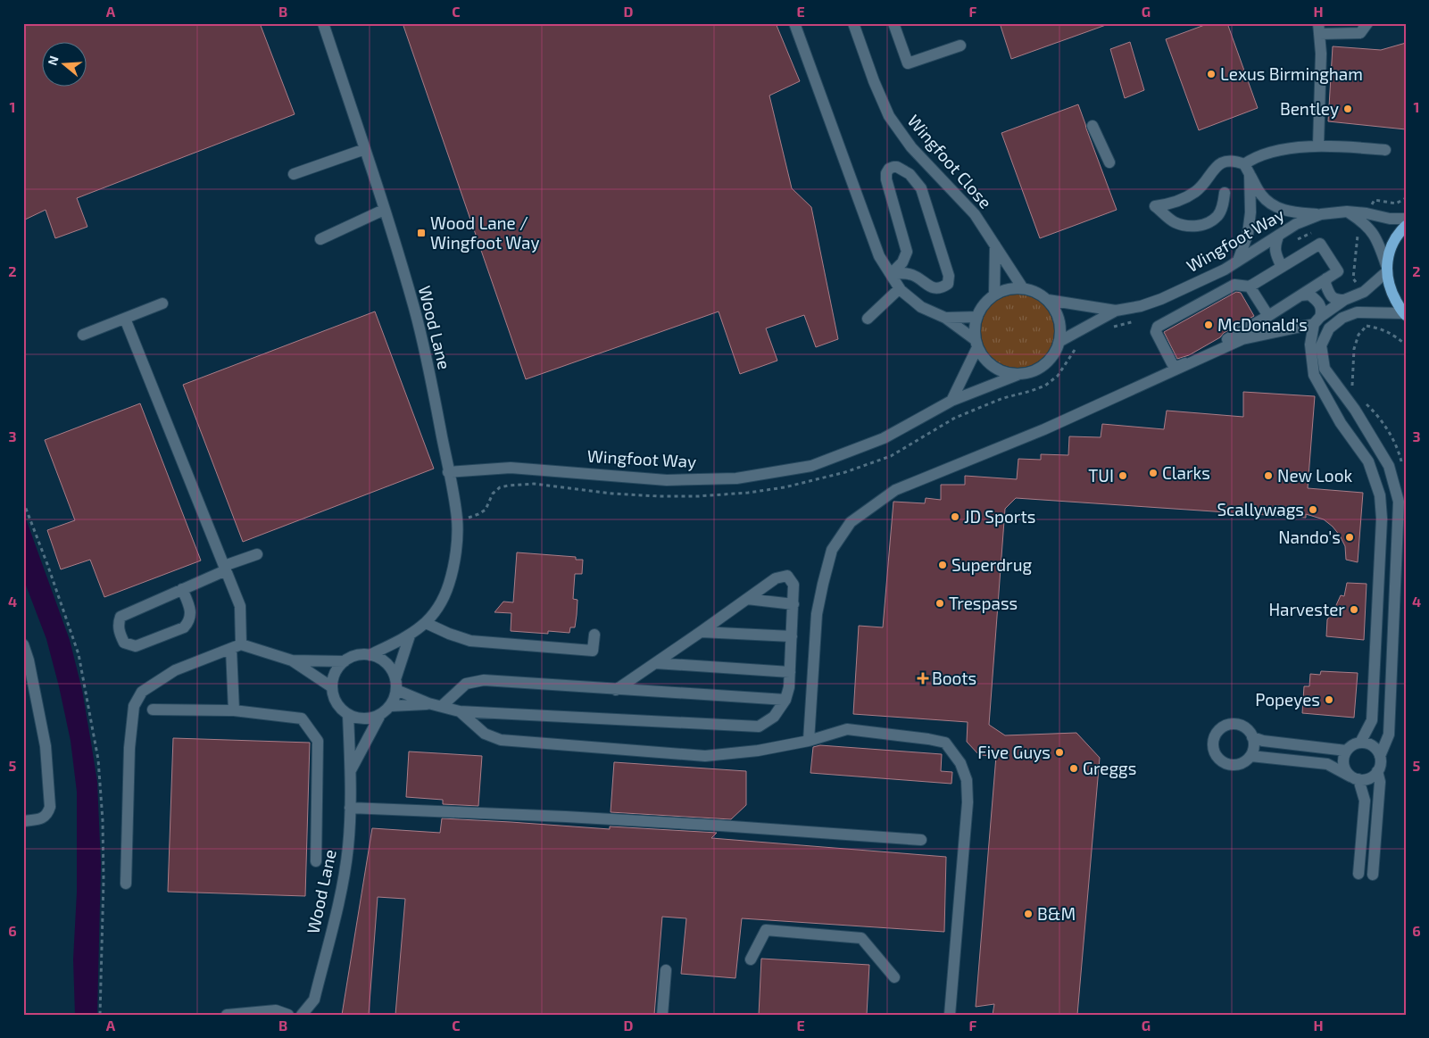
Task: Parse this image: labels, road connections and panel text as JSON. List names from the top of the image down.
{
  "streets": {
    "street": ["Wingfoot Close", "Wingfoot Way", "Wood Lane"]
  },
  "crossings": [
    ["Wingfoot Close", "Wingfoot Way"],
    ["Wingfoot Way", "Wood Lane"]
  ],
  "places": {
    "other": [
      "Lexus Birmingham",
      "Bentley",
      "McDonald's",
      "Clarks",
      "TUI",
      "New Look",
      "Scallywags",
      "JD Sports",
      "Nando's",
      "Superdrug",
      "Trespass",
      "Harvester",
      "Popeyes",
      "Five Guys",
      "Greggs",
      "B&M"
    ],
    "transit": ["Wood Lane / Wingfoot Way"],
    "health": ["Boots"]
  },
  "north": "left",
  "grid": {
    "columns": [
      "A",
      "B",
      "C",
      "D",
      "E",
      "F",
      "G",
      "H"
    ],
    "rows": [
      "1",
      "2",
      "3",
      "4",
      "5",
      "6"
    ]
  }
}
